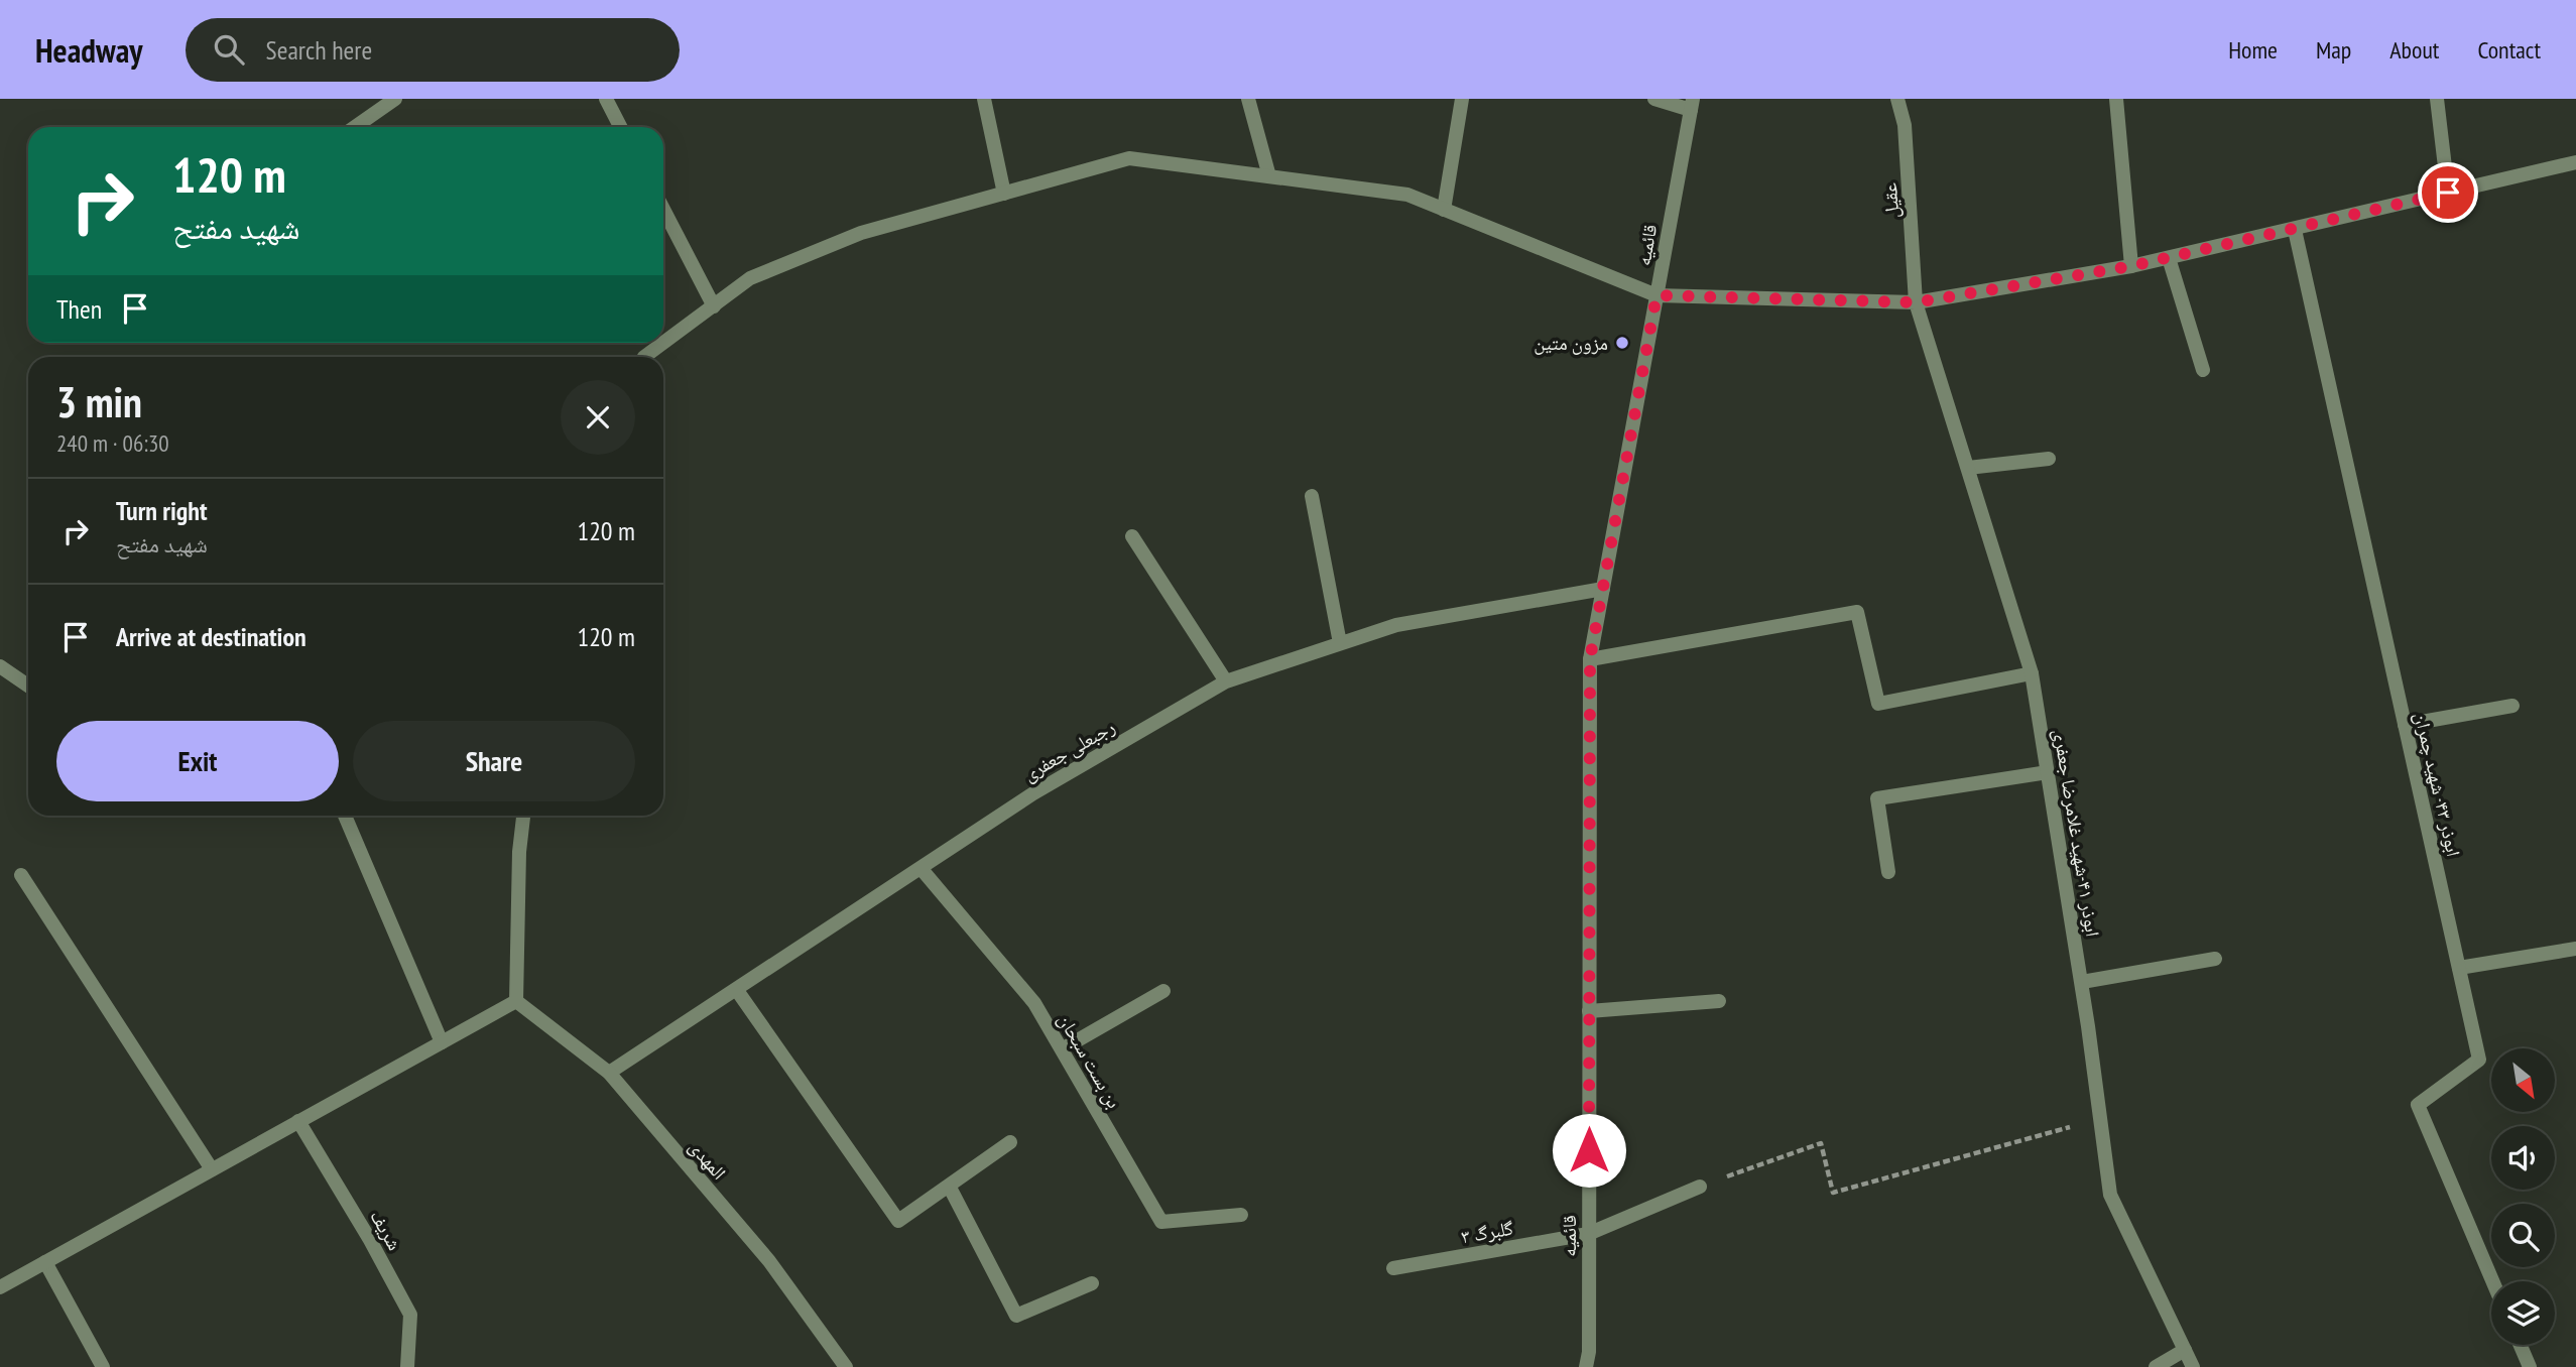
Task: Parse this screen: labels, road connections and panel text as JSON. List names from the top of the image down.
{
  "streets": {
    "street": [
      "عقیل",
      "قائمیه",
      "رجبعلی جعفری",
      "ابوذر ۴۳- شهید چمران",
      "ابوذر ۴۱-شهید غلامرضا جعفری",
      "بن بست سبحان",
      "المهدی",
      "شریف",
      "گلبرگ ۳"
    ]
  },
  "crossings": [
    ["عقیل", "ابوذر ۴۱-شهید غلامرضا جعفری"],
    ["قائمیه", "رجبعلی جعفری"],
    ["قائمیه", "گلبرگ ۳"],
    ["رجبعلی جعفری", "بن بست سبحان"],
    ["رجبعلی جعفری", "المهدی"]
  ],
  "places": ["مزون متین"],
  "north": "bottom right",
  "page": {
    "header": "Headway",
    "search": "Search here",
    "nav": [
      "Home",
      "Map",
      "About",
      "Contact"
    ],
    "turn": ["120 m", "شهید مفتح"],
    "then": "Then",
    "heading": ["3 min", "240 m · 06:30"],
    "list": [
      {
        "name": "Turn right",
        "note": "شهید مفتح",
        "value": "120 m"
      },
      {
        "name": "Arrive at destination",
        "value": "120 m"
      }
    ],
    "buttons": ["Exit", "Share"]
  }
}
